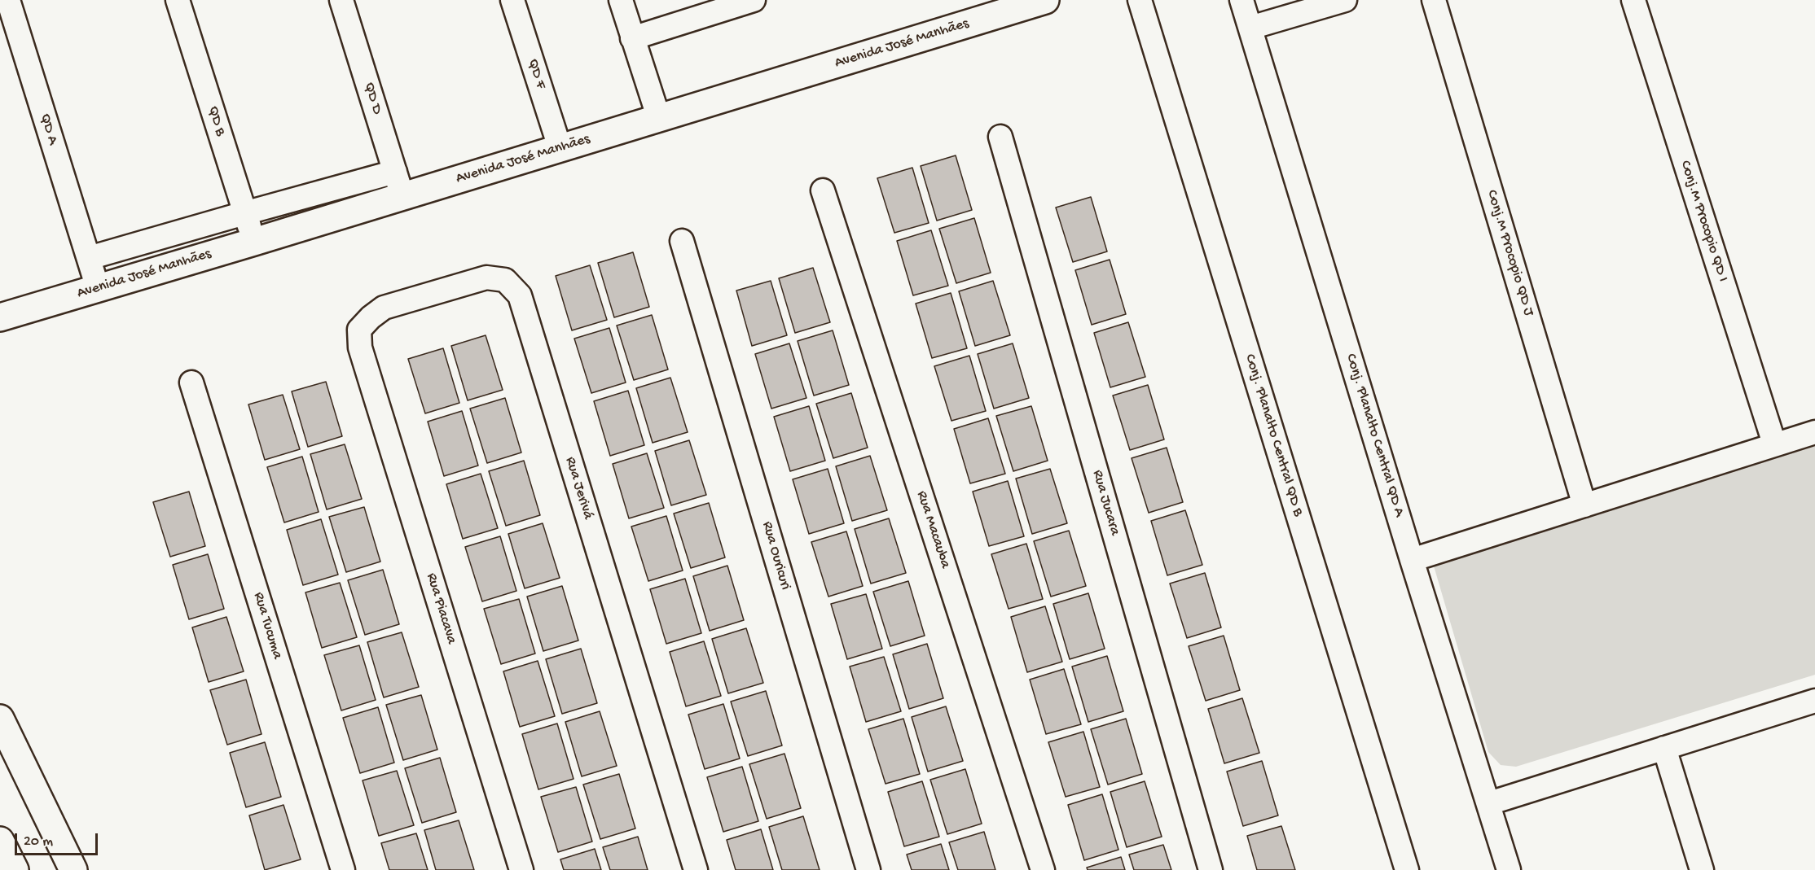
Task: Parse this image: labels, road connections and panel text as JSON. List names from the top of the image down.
{
  "streets": {
    "street": [
      "Avenida José Manhães",
      "QD F",
      "QD D",
      "QD B",
      "QD A",
      "Conj.M Procopio QD I",
      "Conj.M Procopio QD J",
      "Conj. Planalto Central QD B",
      "Conj. Planalto Central QD A",
      "Rua Jerivá",
      "Rua Jucara",
      "Rua Macauba",
      "Rua Ouricuri",
      "Rua Piacava",
      "Rua Tucuma"
    ]
  },
  "crossings": [
    ["Avenida José Manhães", "QD F"],
    ["Avenida José Manhães", "QD D"],
    ["Avenida José Manhães", "QD B"],
    ["Avenida José Manhães", "QD A"],
    ["Rua Jerivá", "Rua Piacava"]
  ],
  "scale_bar": "20 m"
}
